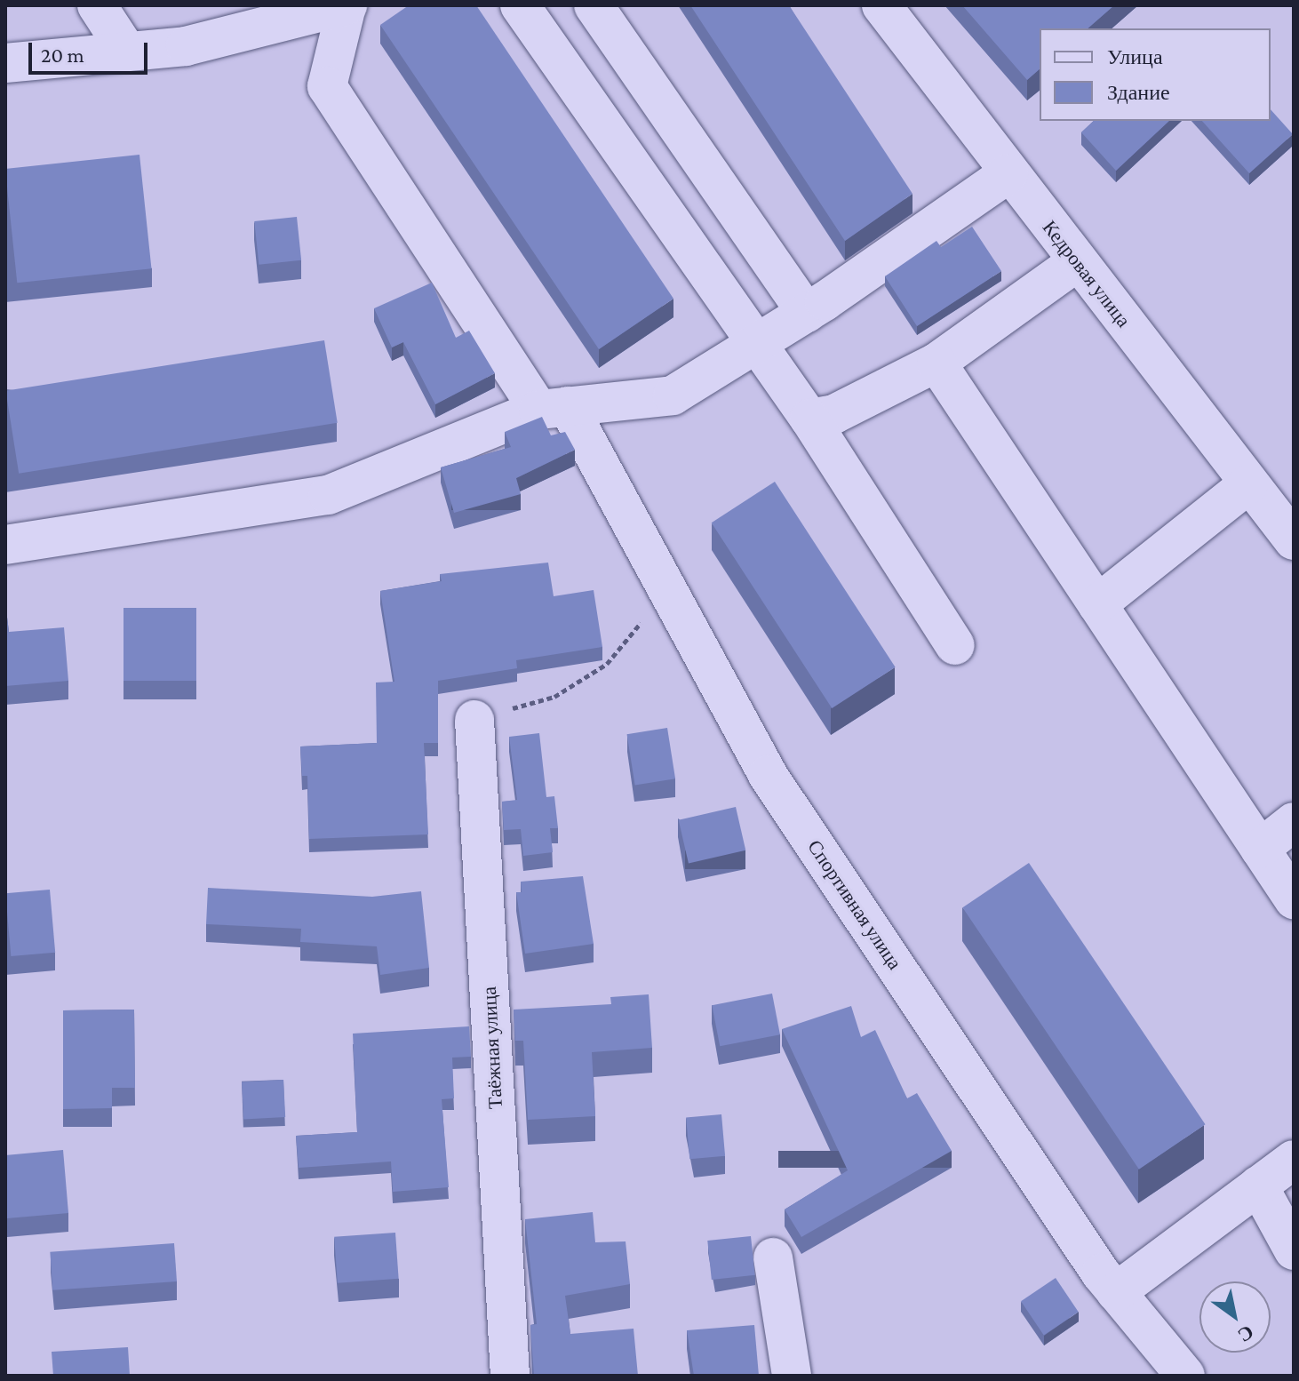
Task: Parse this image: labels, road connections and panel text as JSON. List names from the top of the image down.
{
  "streets": {
    "street": ["Кедровая улица", "Спортивная улица", "Таёжная улица"]
  },
  "legend": ["Улица", "Здание"],
  "scale_bar": "20 m",
  "north": "bottom right"
}
